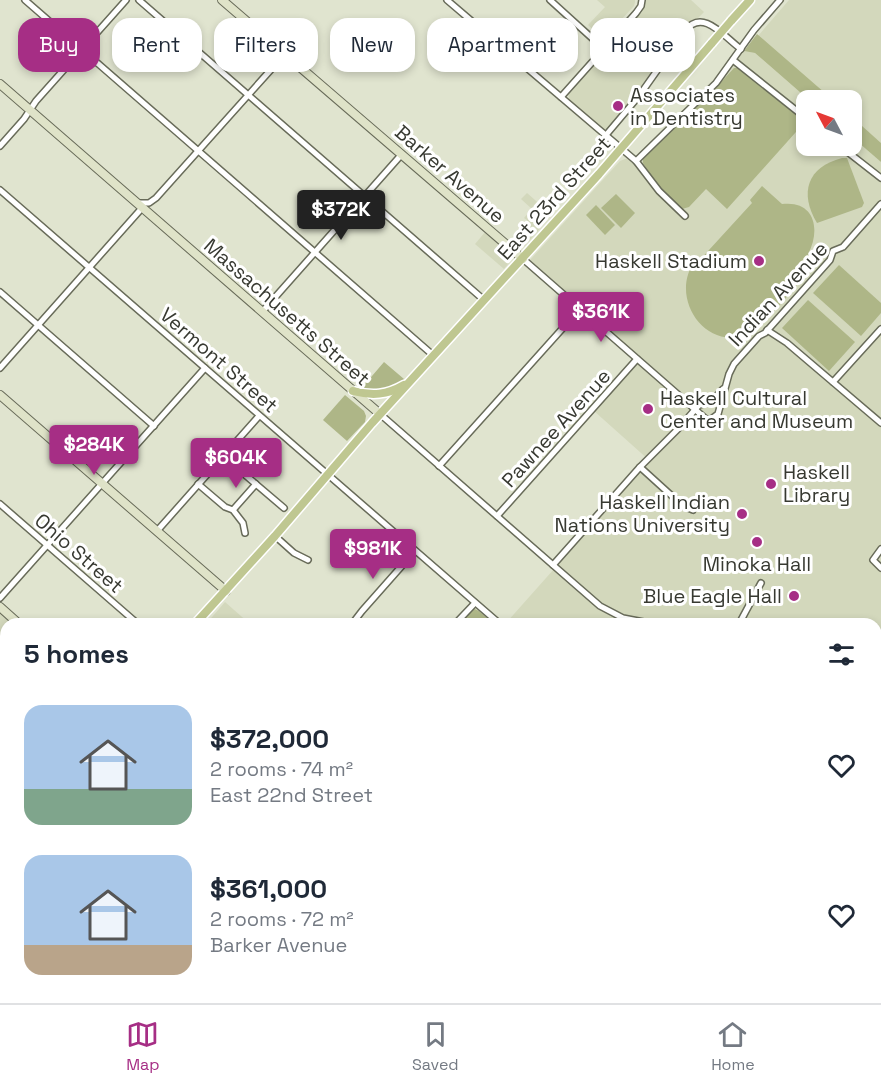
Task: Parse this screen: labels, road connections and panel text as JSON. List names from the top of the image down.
{
  "streets": {
    "main road": ["East 23rd Street"],
    "street": [
      "Barker Avenue",
      "Indian Avenue",
      "Massachusetts Street",
      "Vermont Street",
      "Pawnee Avenue",
      "Ohio Street"
    ]
  },
  "crossings": [
    ["Barker Avenue", "East 23rd Street"],
    ["Barker Avenue", "Indian Avenue"],
    ["Barker Avenue", "Pawnee Avenue"],
    ["East 23rd Street", "Massachusetts Street"],
    ["East 23rd Street", "Vermont Street"],
    ["Indian Avenue", "Massachusetts Street"],
    ["Massachusetts Street", "Pawnee Avenue"]
  ],
  "places": [
    "Associates in Dentistry",
    "Haskell Stadium",
    "Haskell Cultural Center and Museum",
    "Haskell Library",
    "Haskell Indian Nations University",
    "Minoka Hall",
    "Blue Eagle Hall"
  ],
  "north": "top left",
  "page": {
    "chip": [
      "Buy",
      "Rent",
      "Filters",
      "New",
      "Apartment",
      "House"
    ],
    "price": [
      "$372K",
      "$361K",
      "$284K",
      "$604K",
      "$981K"
    ],
    "heading": "5 homes",
    "list": [
      {
        "name": "$372,000",
        "note": "2 rooms · 74 m² · East 22nd Street"
      },
      {
        "name": "$361,000",
        "note": "2 rooms · 72 m² · Barker Avenue"
      }
    ],
    "tabs": ["Map", "Saved", "Home"]
  }
}
